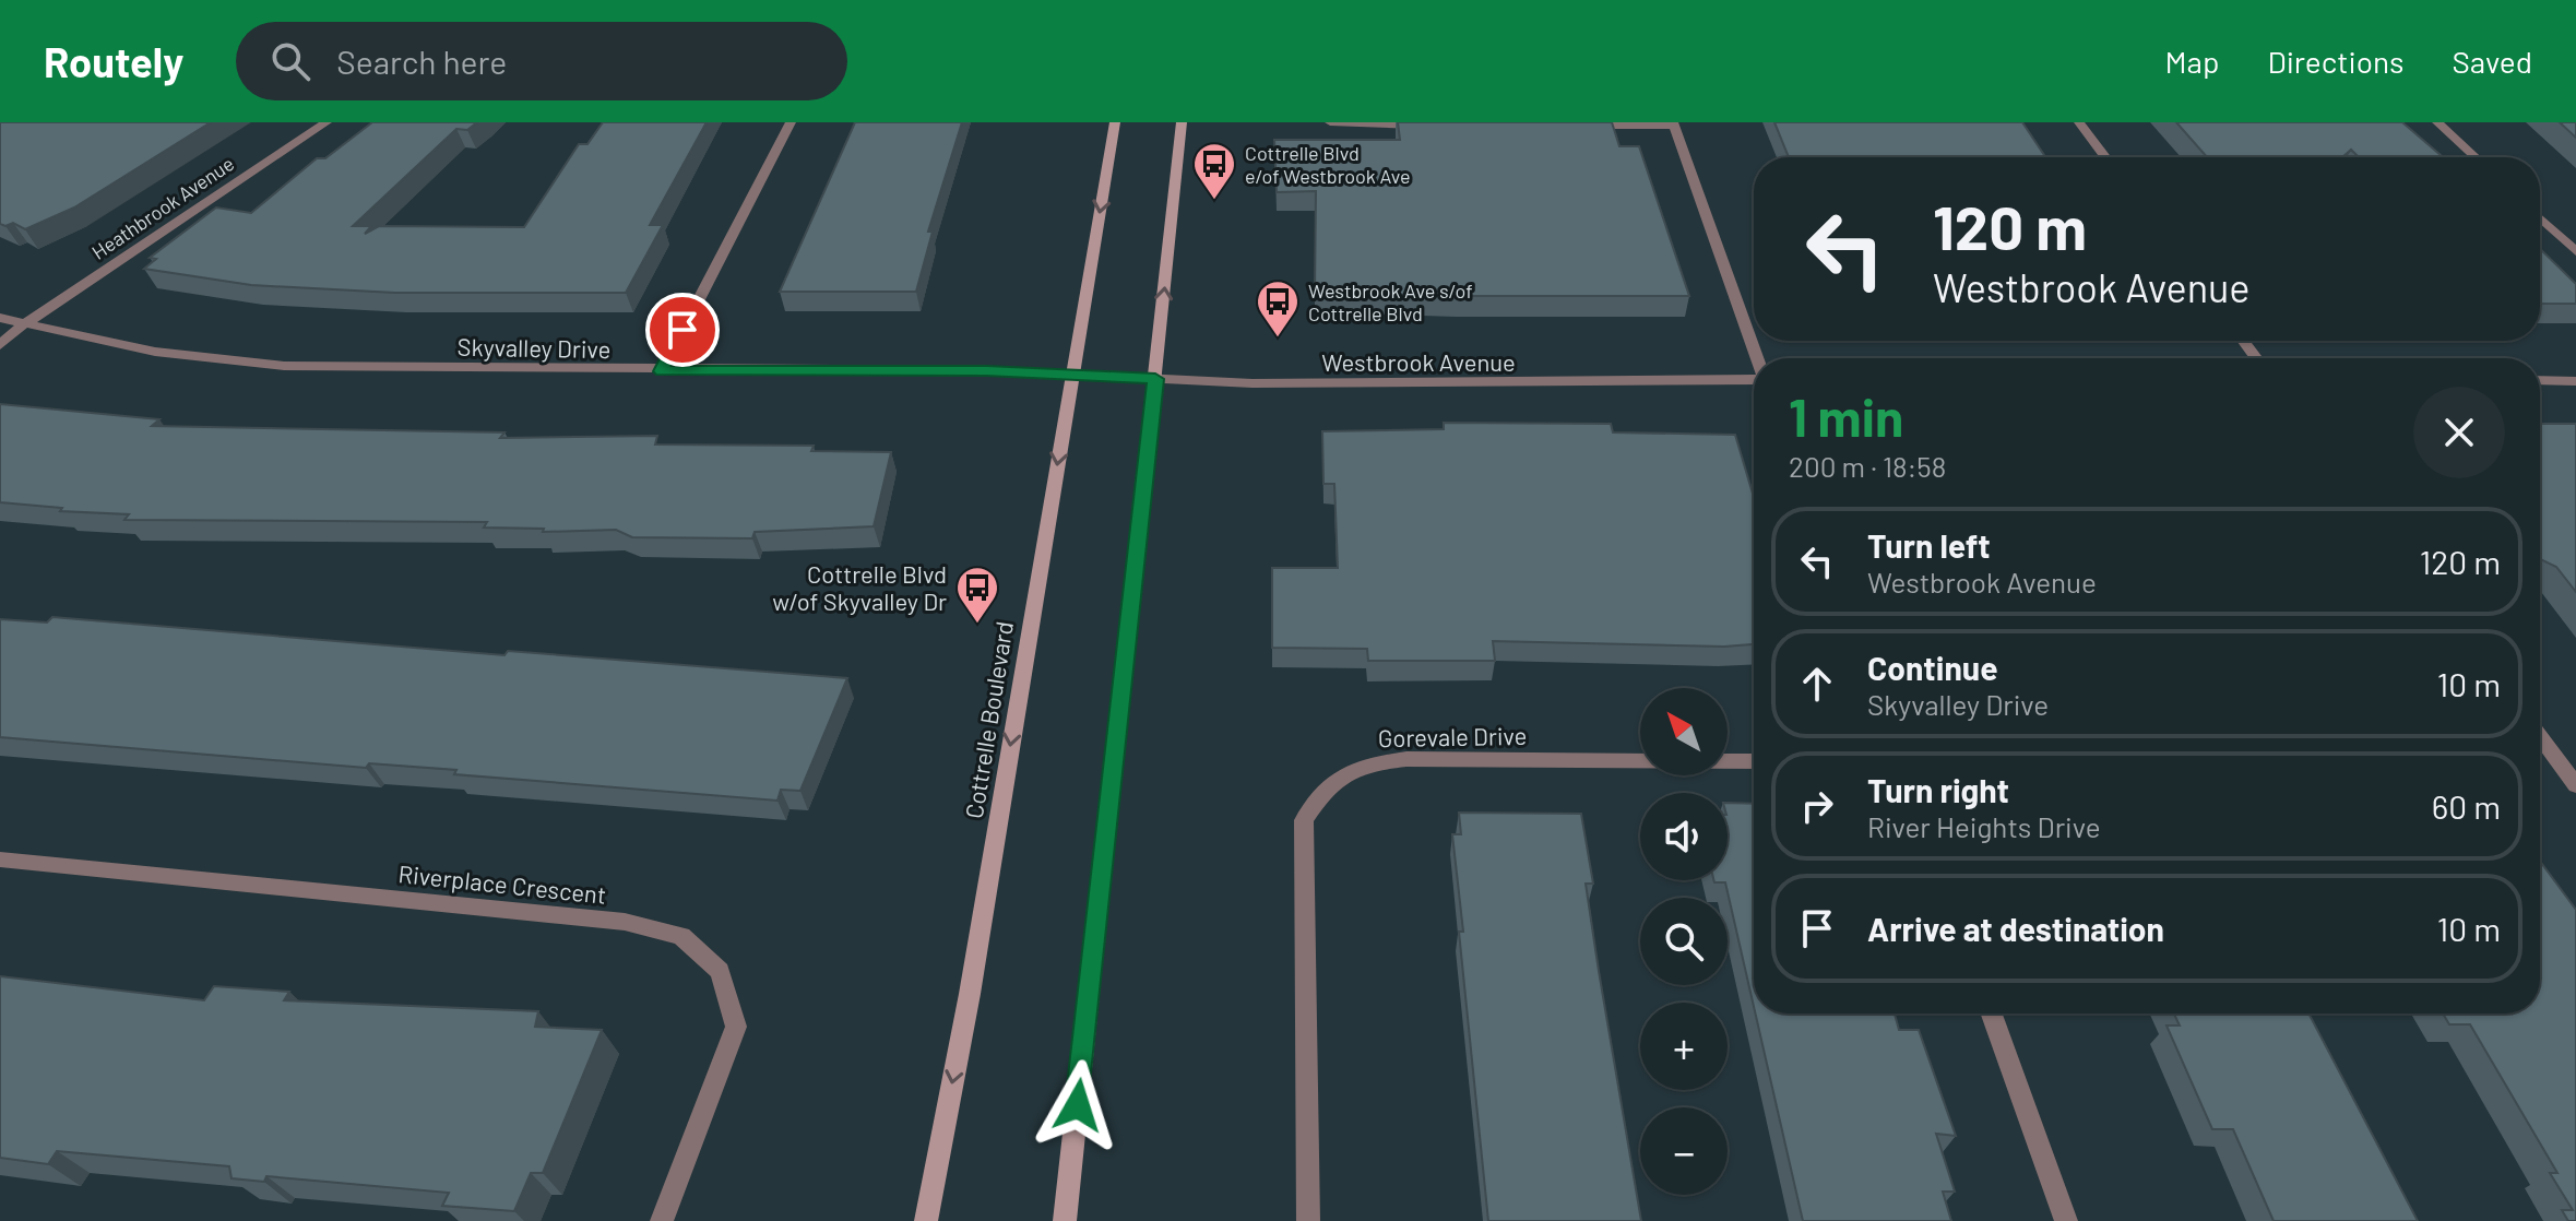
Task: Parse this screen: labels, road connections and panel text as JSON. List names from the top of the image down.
{
  "streets": {
    "main road": ["Cottrelle Boulevard"],
    "street": [
      "Heathbrook Avenue",
      "Skyvalley Drive",
      "Westbrook Avenue",
      "Gorevale Drive",
      "Riverplace Crescent"
    ]
  },
  "crossings": [
    ["Heathbrook Avenue", "Skyvalley Drive"],
    ["Skyvalley Drive", "Westbrook Avenue"],
    ["Skyvalley Drive", "Cottrelle Boulevard"],
    ["Westbrook Avenue", "Cottrelle Boulevard"]
  ],
  "places": {
    "bus stop": ["Cottrelle Blvd e/of Westbrook Ave", "Westbrook Ave s/of Cottrelle Blvd", "Cottrelle Blvd w/of Skyvalley Dr"]
  },
  "north": "top left",
  "page": {
    "header": "Routely",
    "search": "Search here",
    "nav": ["Map", "Directions", "Saved"],
    "turn": ["120 m", "Westbrook Avenue"],
    "heading": ["1 min", "200 m · 18:58"],
    "list": [
      {
        "name": "Turn left",
        "note": "Westbrook Avenue",
        "value": "120 m"
      },
      {
        "name": "Continue",
        "note": "Skyvalley Drive",
        "value": "10 m"
      },
      {
        "name": "Turn right",
        "note": "River Heights Drive",
        "value": "60 m"
      },
      {
        "name": "Arrive at destination",
        "value": "10 m"
      }
    ],
    "map_buttons": ["+", "−"]
  }
}
